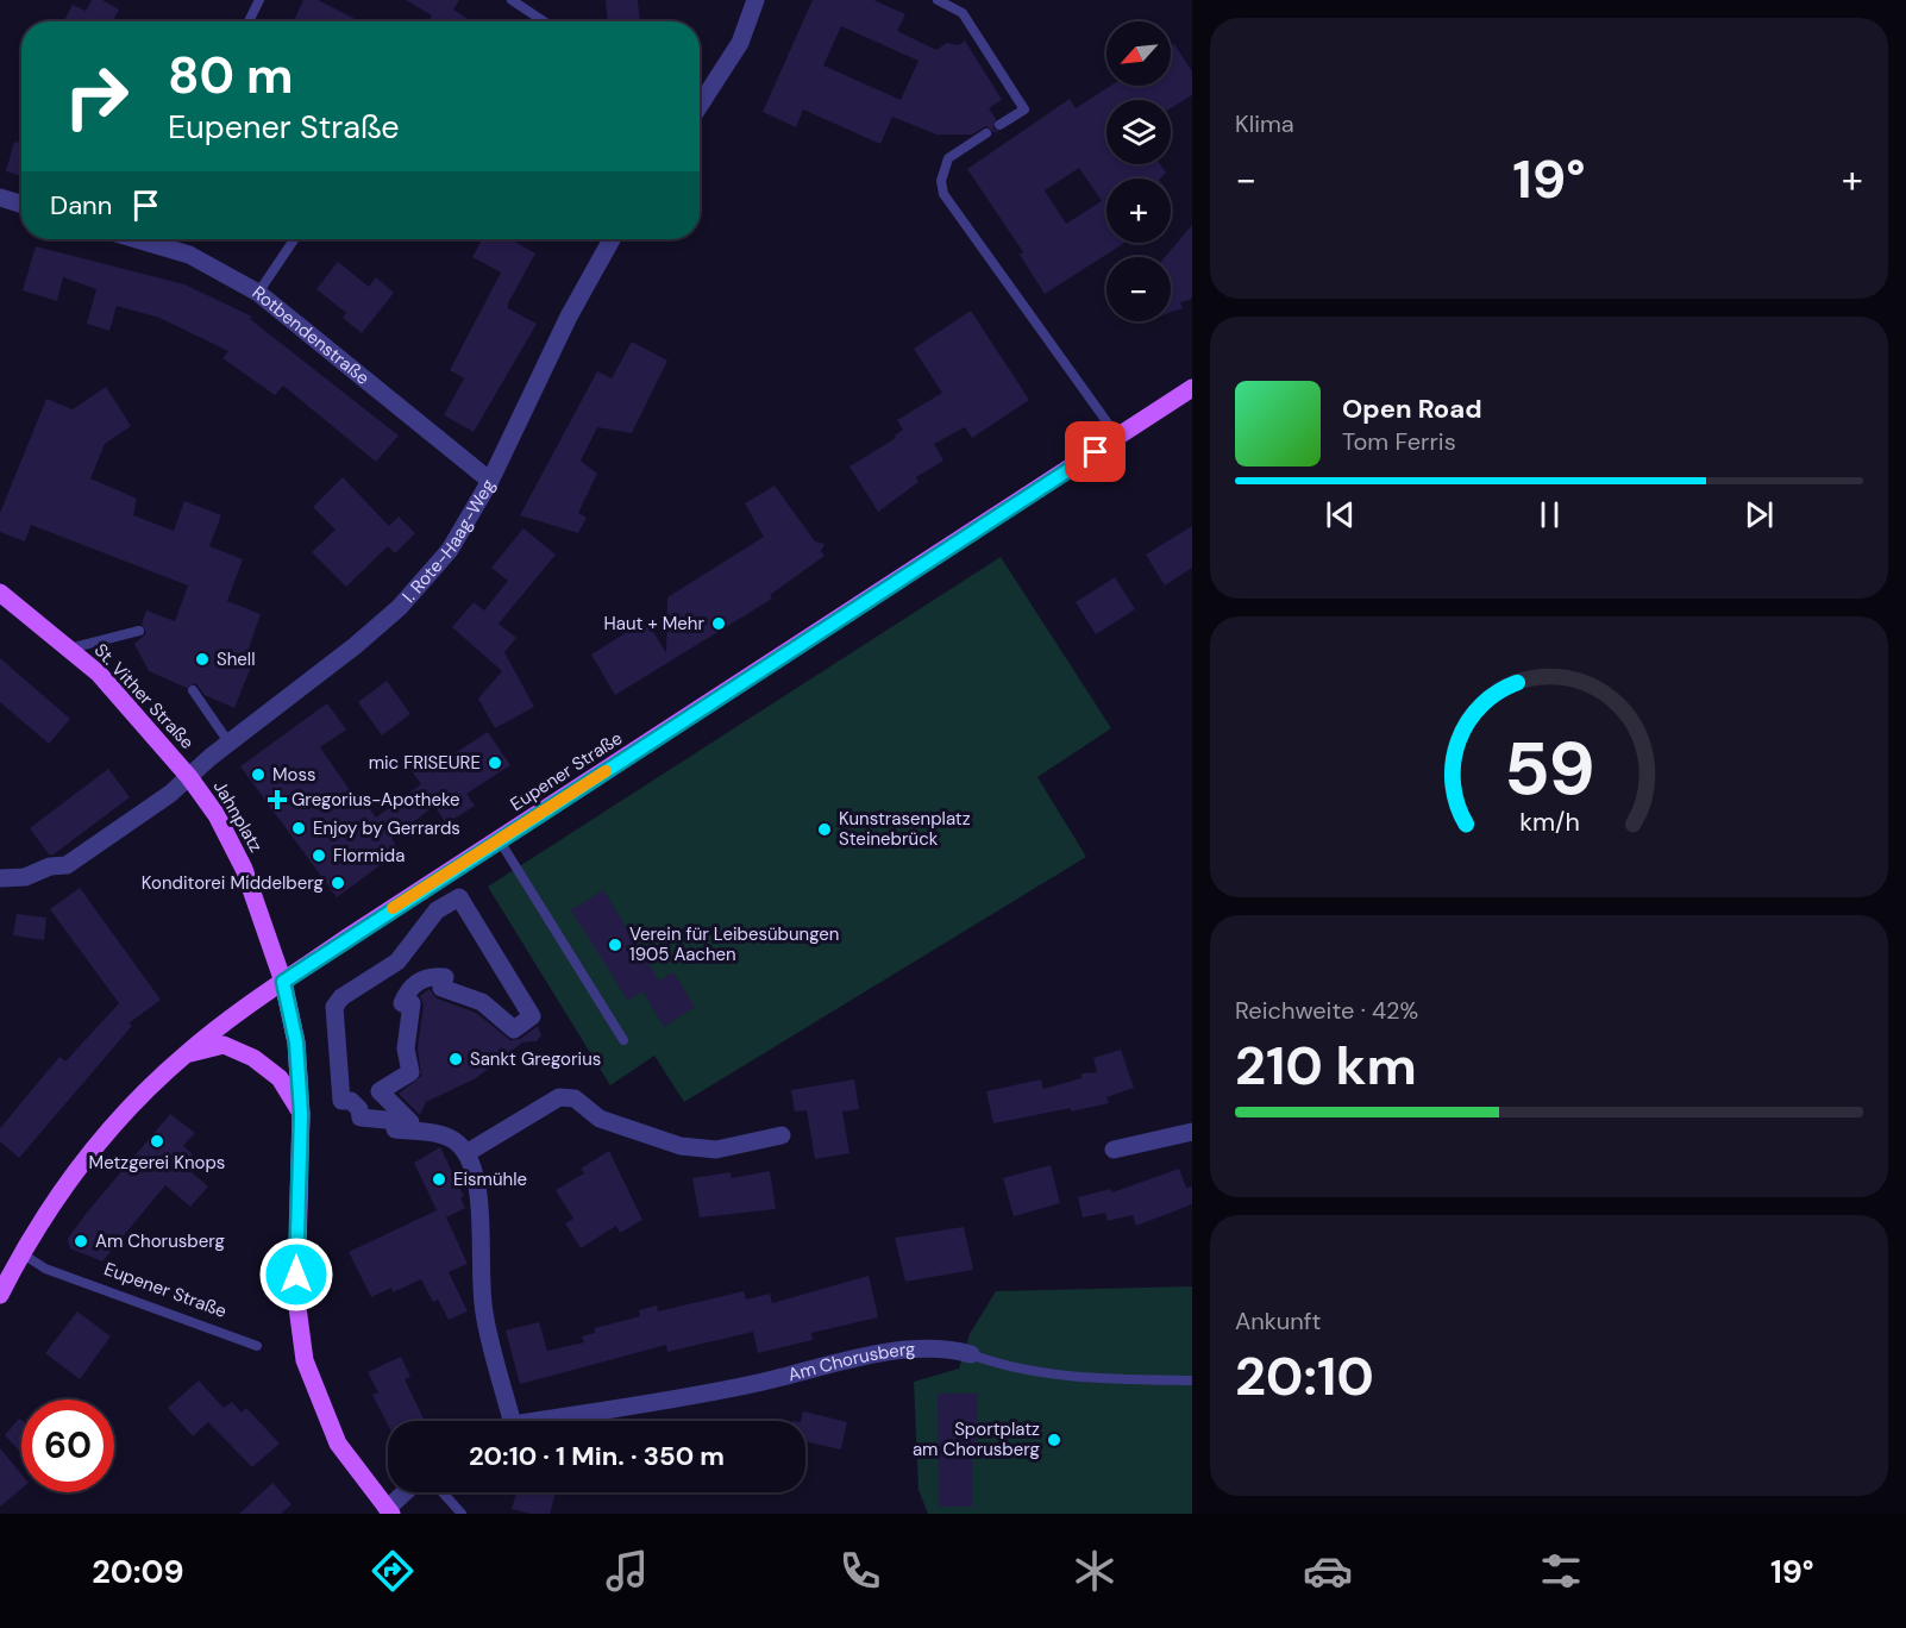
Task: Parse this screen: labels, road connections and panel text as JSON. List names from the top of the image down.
{
  "streets": {
    "main road": ["St. Vither Straße", "Eupener Straße", "Jahnplatz"],
    "street": ["Rotbendenstraße", "I. Rote-Haag-Weg", "Am Chorusberg"]
  },
  "crossings": [
    ["Rotbendenstraße", "I. Rote-Haag-Weg"],
    ["I. Rote-Haag-Weg", "St. Vither Straße"],
    ["I. Rote-Haag-Weg", "Jahnplatz"],
    ["St. Vither Straße", "Jahnplatz"],
    ["Eupener Straße", "Jahnplatz"]
  ],
  "places": {
    "other": [
      "Haut + Mehr",
      "Shell",
      "mic FRISEURE",
      "Moss",
      "Enjoy by Gerrards",
      "Kunstrasenplatz Steinebrück",
      "Flormida",
      "Konditorei Middelberg",
      "Verein für Leibesübungen 1905 Aachen",
      "Sankt Gregorius",
      "Metzgerei Knops",
      "Eismühle",
      "Am Chorusberg",
      "Sportplatz am Chorusberg"
    ],
    "health": ["Gregorius-Apotheke"]
  },
  "north": "bottom left",
  "page": {
    "tile": [
      "Klima",
      ["Reichweite · 42%", "210 km"],
      ["Ankunft", "20:10"]
    ],
    "map_buttons": ["+", "−"],
    "turn": ["80 m", "Eupener Straße"],
    "heat": ["−", "19°", "+"],
    "then": "Dann",
    "song": ["Open Road", "Tom Ferris"],
    "limit": "60",
    "trip": "20:10 · 1 Min. · 350 m",
    "tabs": ["20:09", "19°"],
    "gauge": ["59", "km/h"]
  }
}
